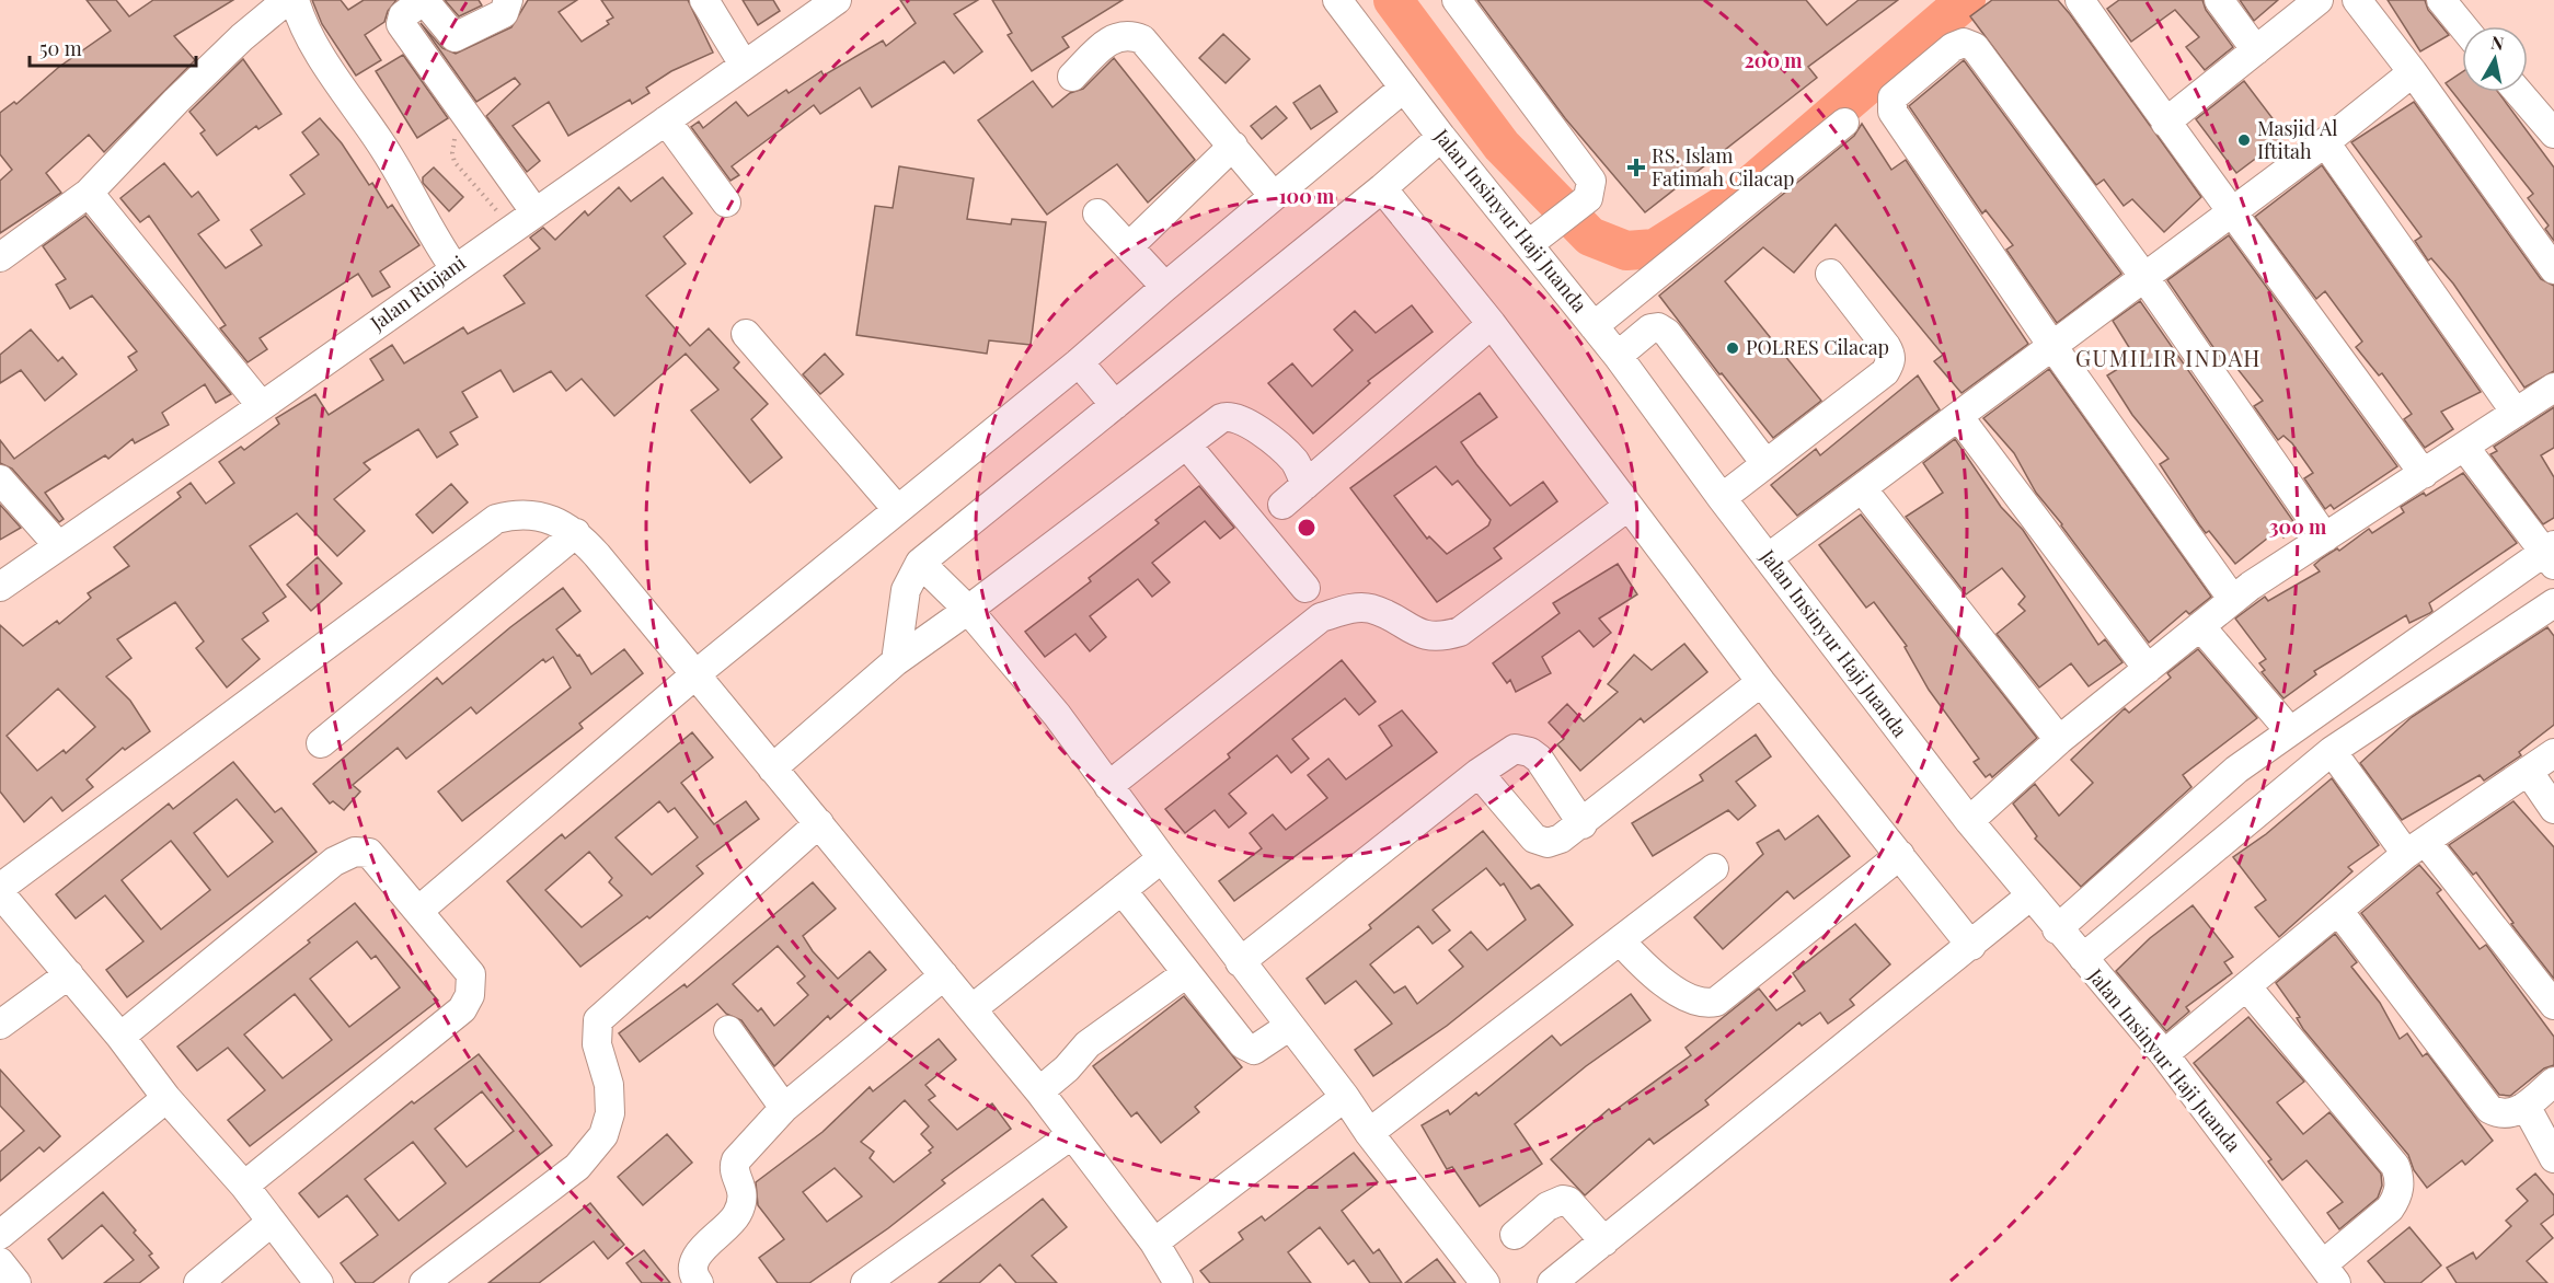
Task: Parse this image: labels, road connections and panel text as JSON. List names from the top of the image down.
{
  "streets": {
    "street": ["Jalan Insinyur Haji Juanda", "Jalan Rinjani"]
  },
  "districts": ["GUMILIR INDAH"],
  "places": {
    "other": ["Masjid Al Iftitah", "POLRES Cilacap"],
    "health": ["RS. Islam Fatimah Cilacap"]
  },
  "scale_bar": "50 m",
  "north": "top",
  "rings": ["200 m", "100 m", "300 m"]
}
